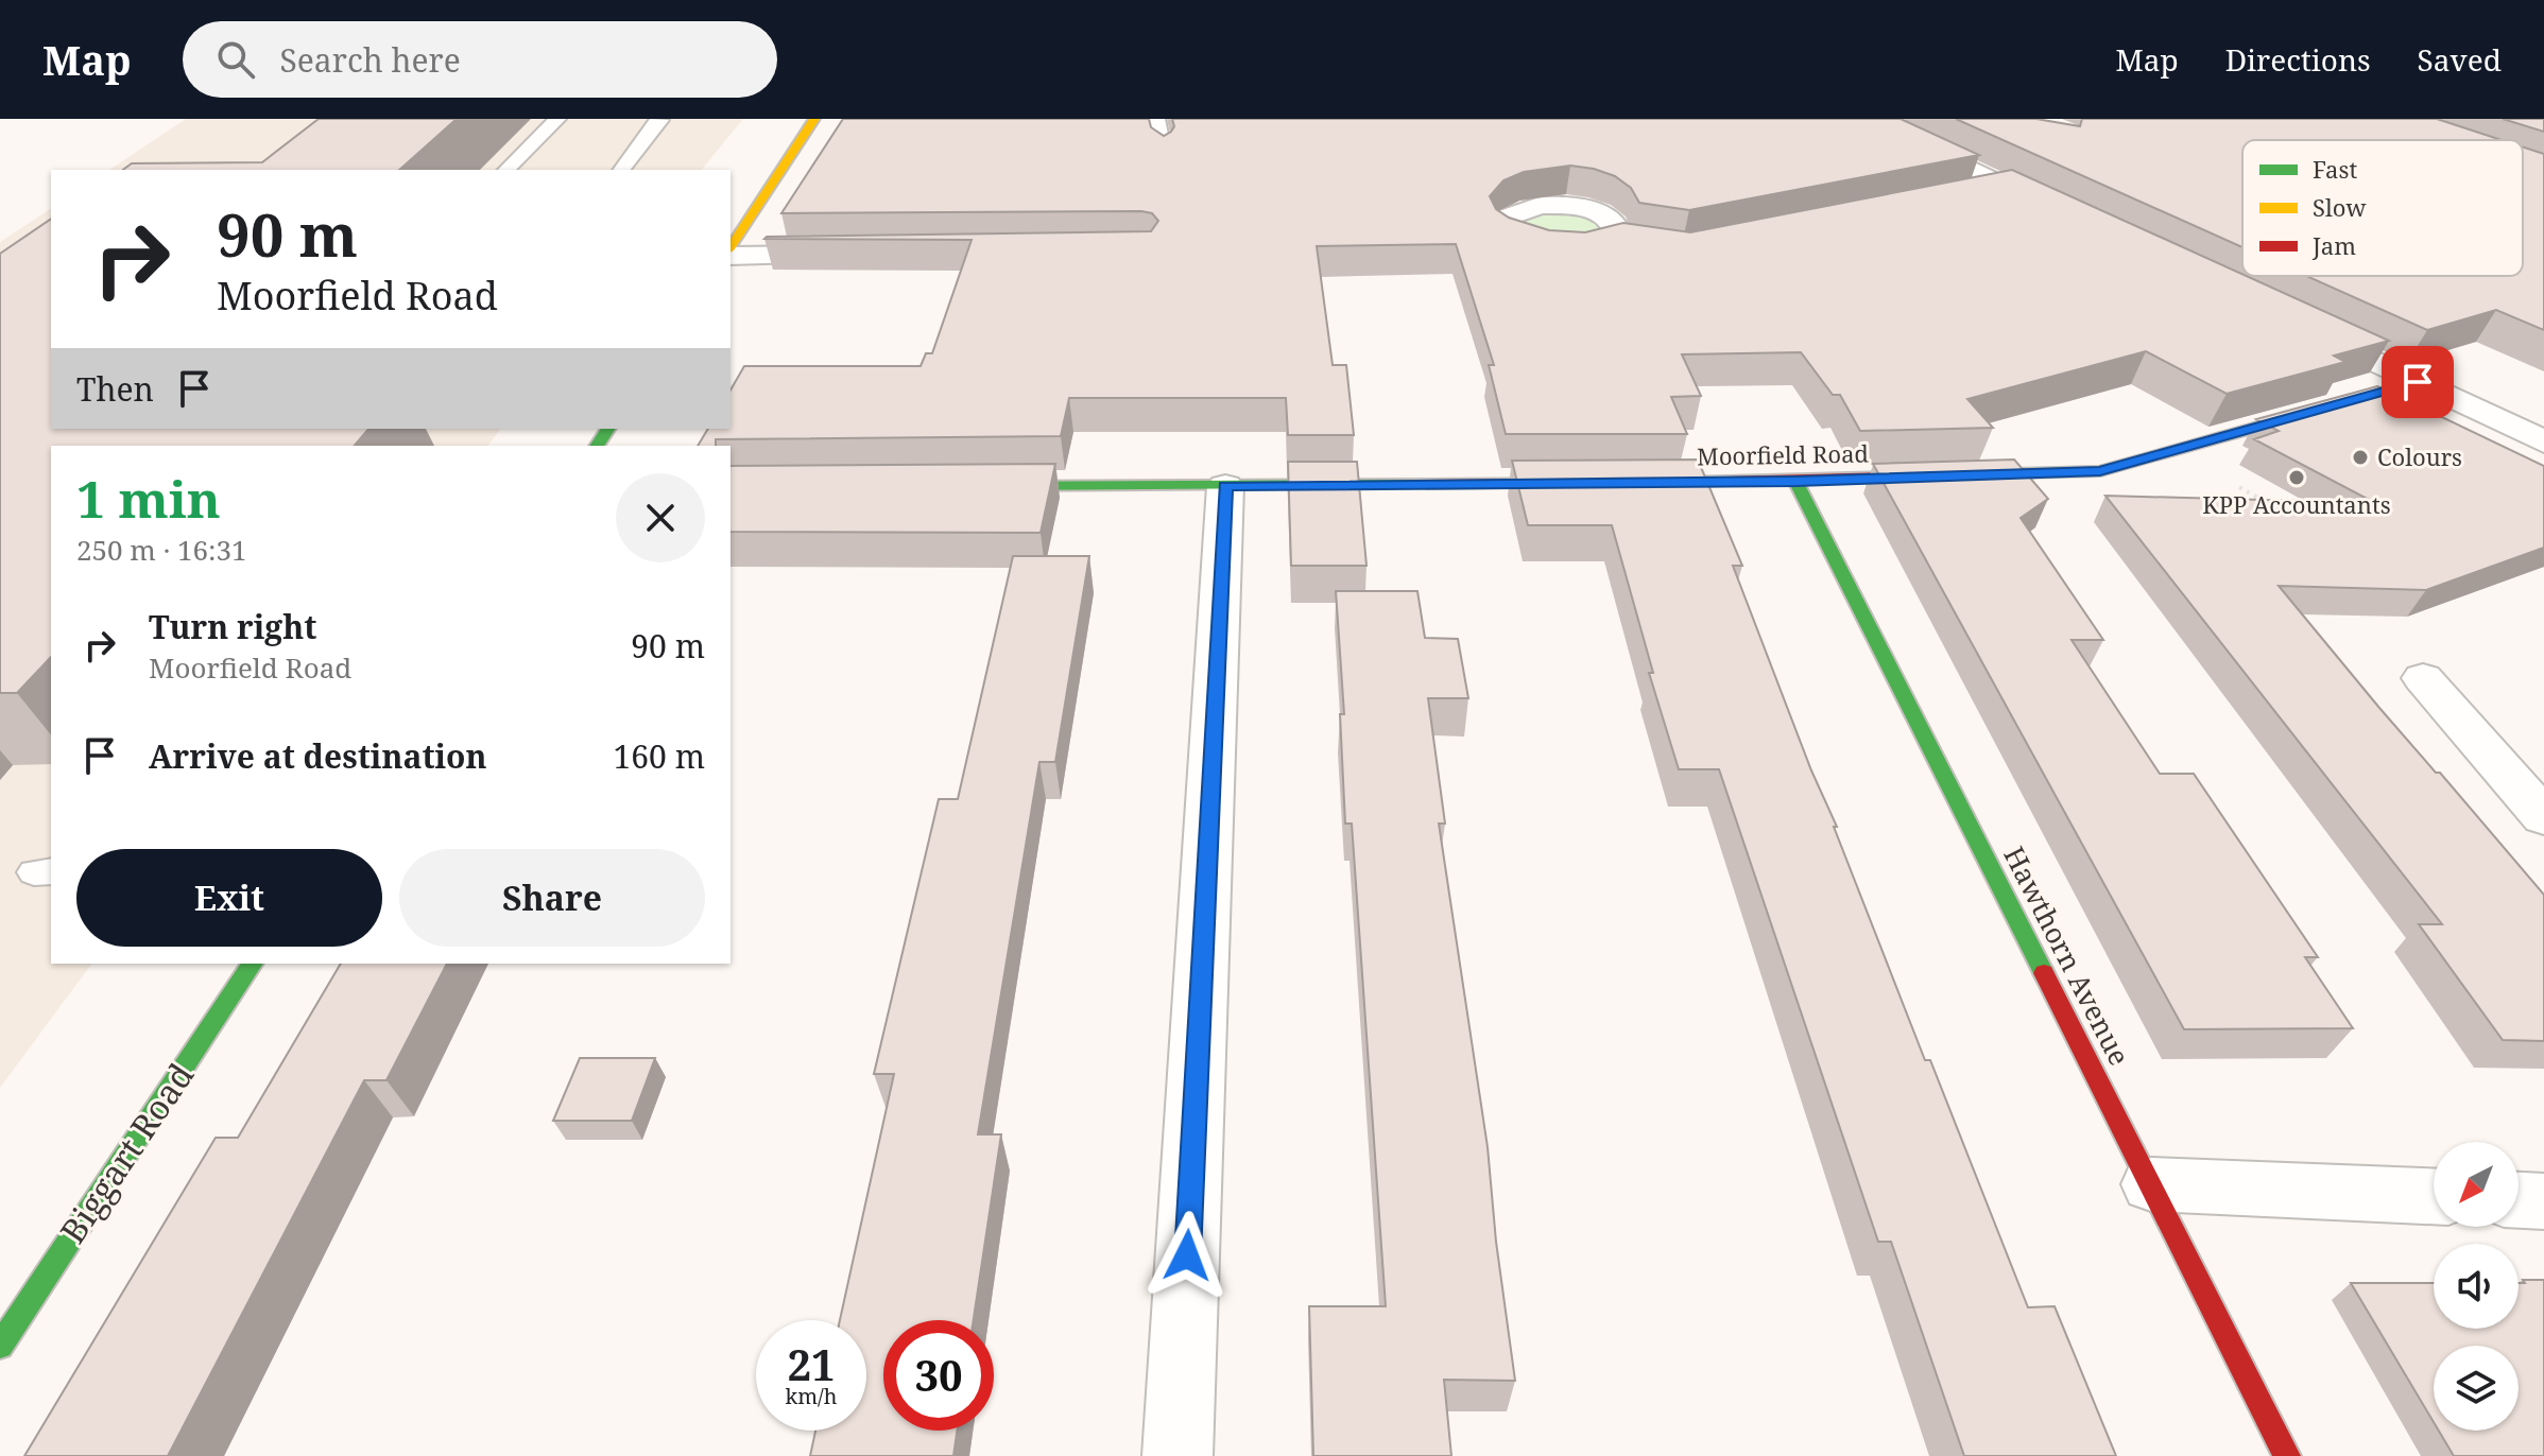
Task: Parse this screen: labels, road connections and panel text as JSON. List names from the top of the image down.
{
  "streets": {
    "street": ["Moorfield Road", "Hawthorn Avenue", "Biggart Road"]
  },
  "crossings": [
    ["Moorfield Road", "Hawthorn Avenue"]
  ],
  "places": ["Colours", "KPP Accountants"],
  "legend": ["Fast", "Slow", "Jam"],
  "north": "bottom left",
  "page": {
    "header": "Map",
    "search": "Search here",
    "nav": ["Map", "Directions", "Saved"],
    "turn": ["90 m", "Moorfield Road"],
    "then": "Then",
    "heading": ["1 min", "250 m · 16:31"],
    "list": [
      {
        "name": "Turn right",
        "note": "Moorfield Road",
        "value": "90 m"
      },
      {
        "name": "Arrive at destination",
        "value": "160 m"
      }
    ],
    "buttons": ["Exit", "Share"],
    "speed": "21 km/h",
    "limit": "30"
  }
}
